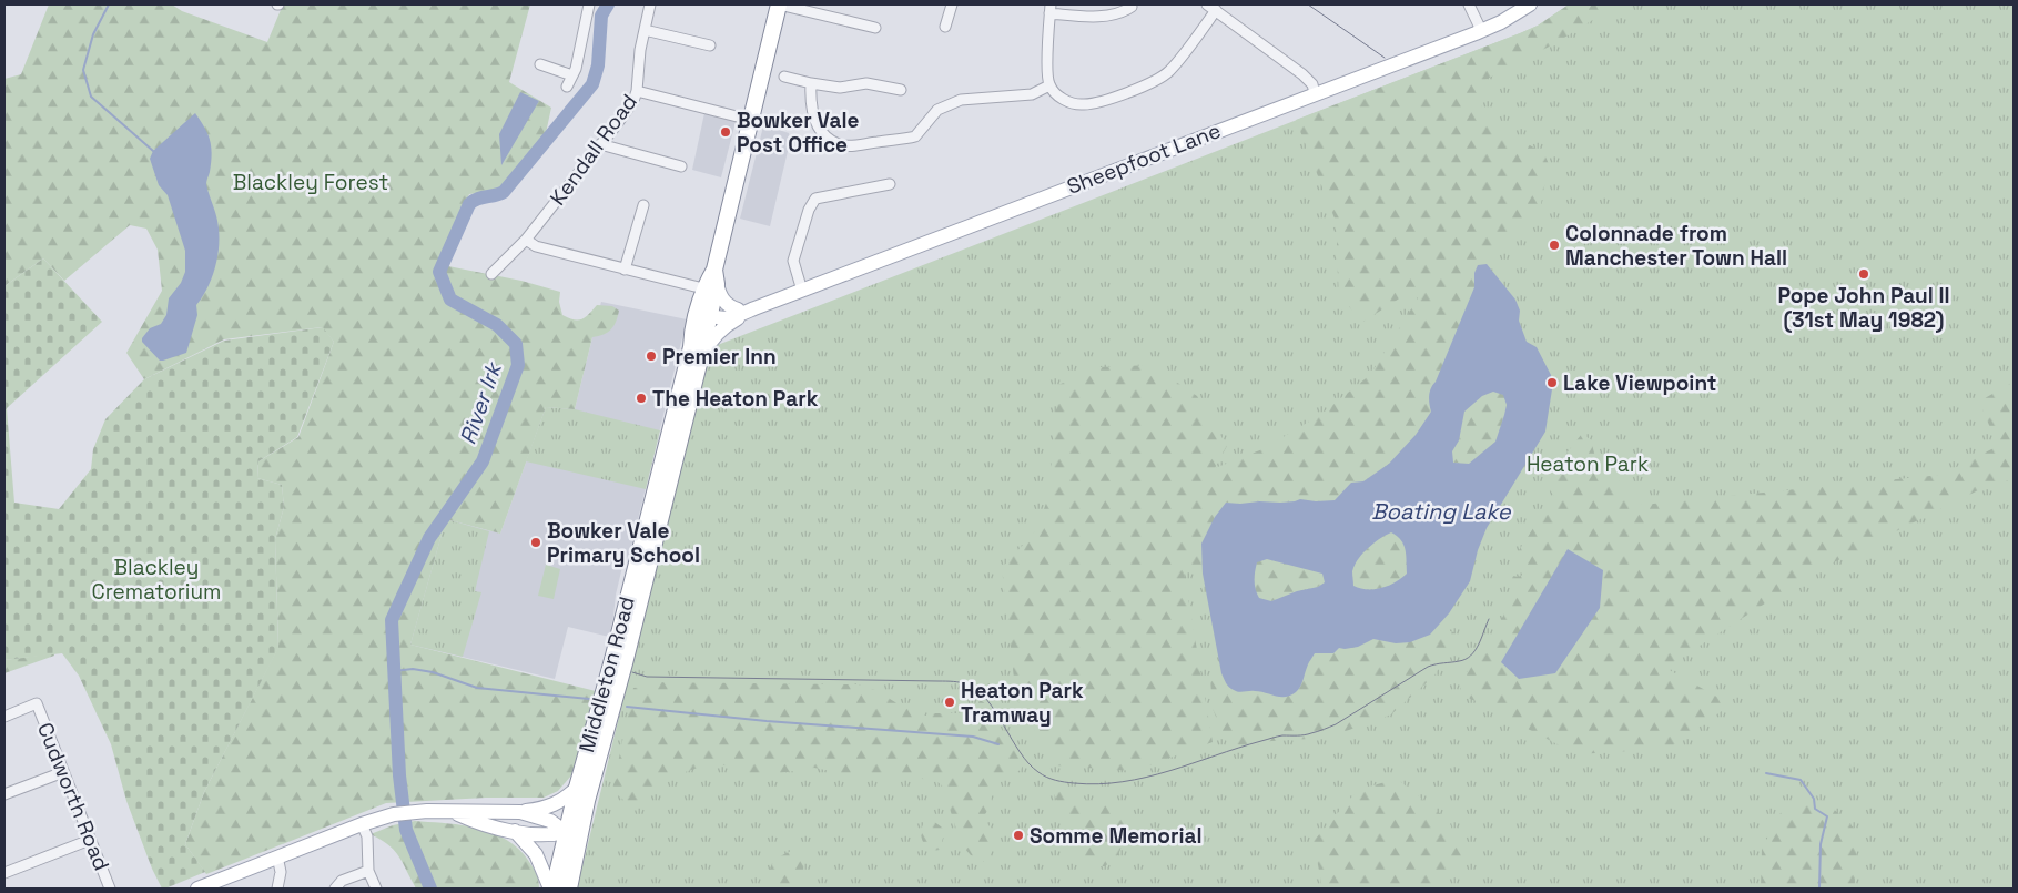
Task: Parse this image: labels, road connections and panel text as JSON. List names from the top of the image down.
{
  "streets": {
    "highway": ["Middleton Road"],
    "main road": ["Sheepfoot Lane"],
    "street": ["Kendall Road", "Cudworth Road"]
  },
  "crossings": [
    ["Sheepfoot Lane", "Middleton Road"]
  ],
  "water": ["River Irk", "Boating Lake"],
  "parks": ["Blackley Forest", "Heaton Park", "Blackley Crematorium"],
  "places": [
    "Bowker Vale Post Office",
    "Colonnade from Manchester Town Hall",
    "Pope John Paul II (31st May 1982)",
    "Premier Inn",
    "Lake Viewpoint",
    "The Heaton Park",
    "Bowker Vale Primary School",
    "Heaton Park Tramway",
    "Somme Memorial"
  ]
}
